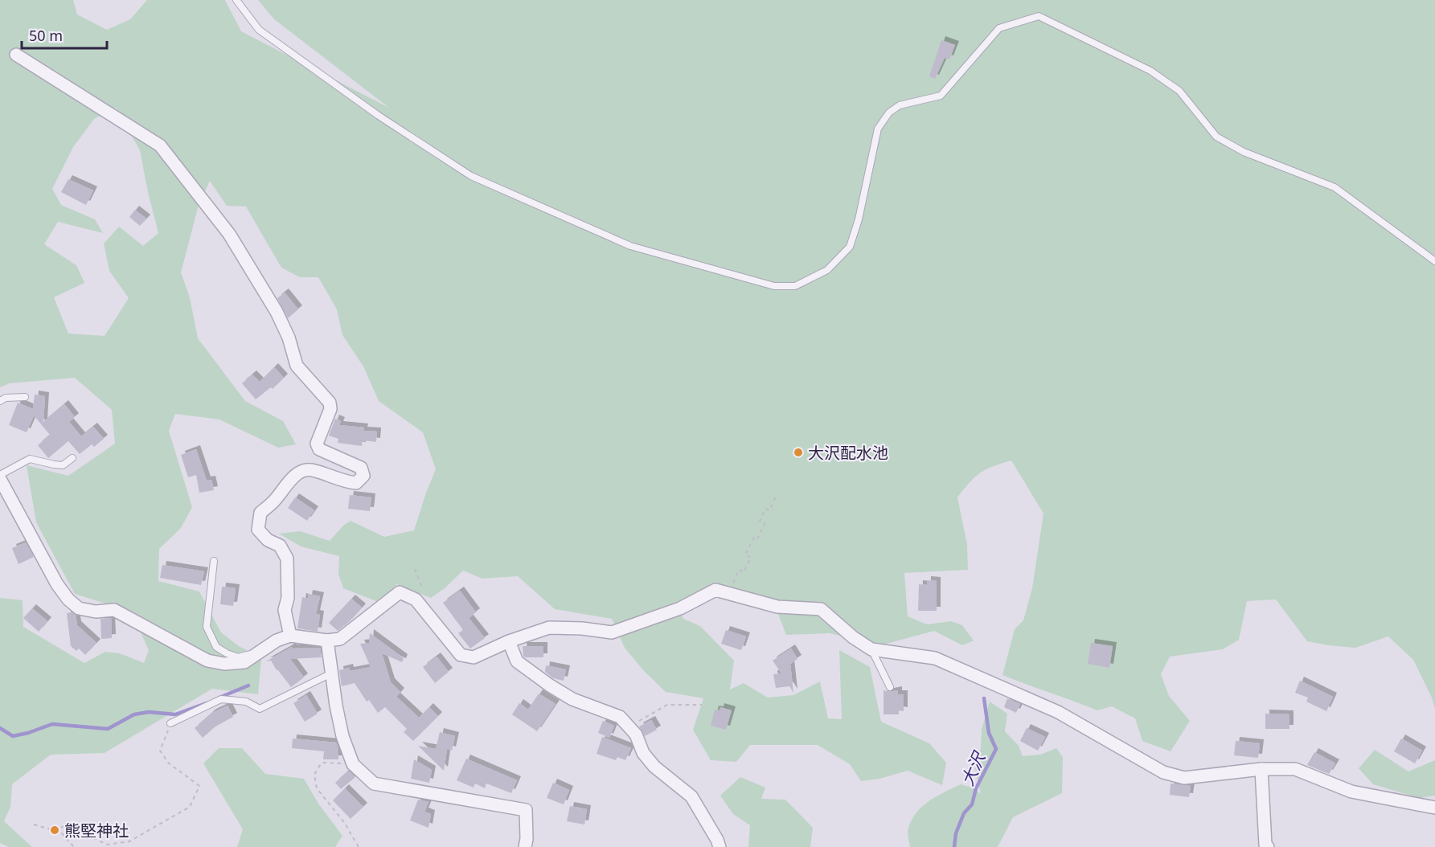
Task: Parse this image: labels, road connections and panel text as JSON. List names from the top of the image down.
{
  "water": ["大沢"],
  "places": ["大沢配水池", "熊堅神社"],
  "scale_bar": "50 m"
}
